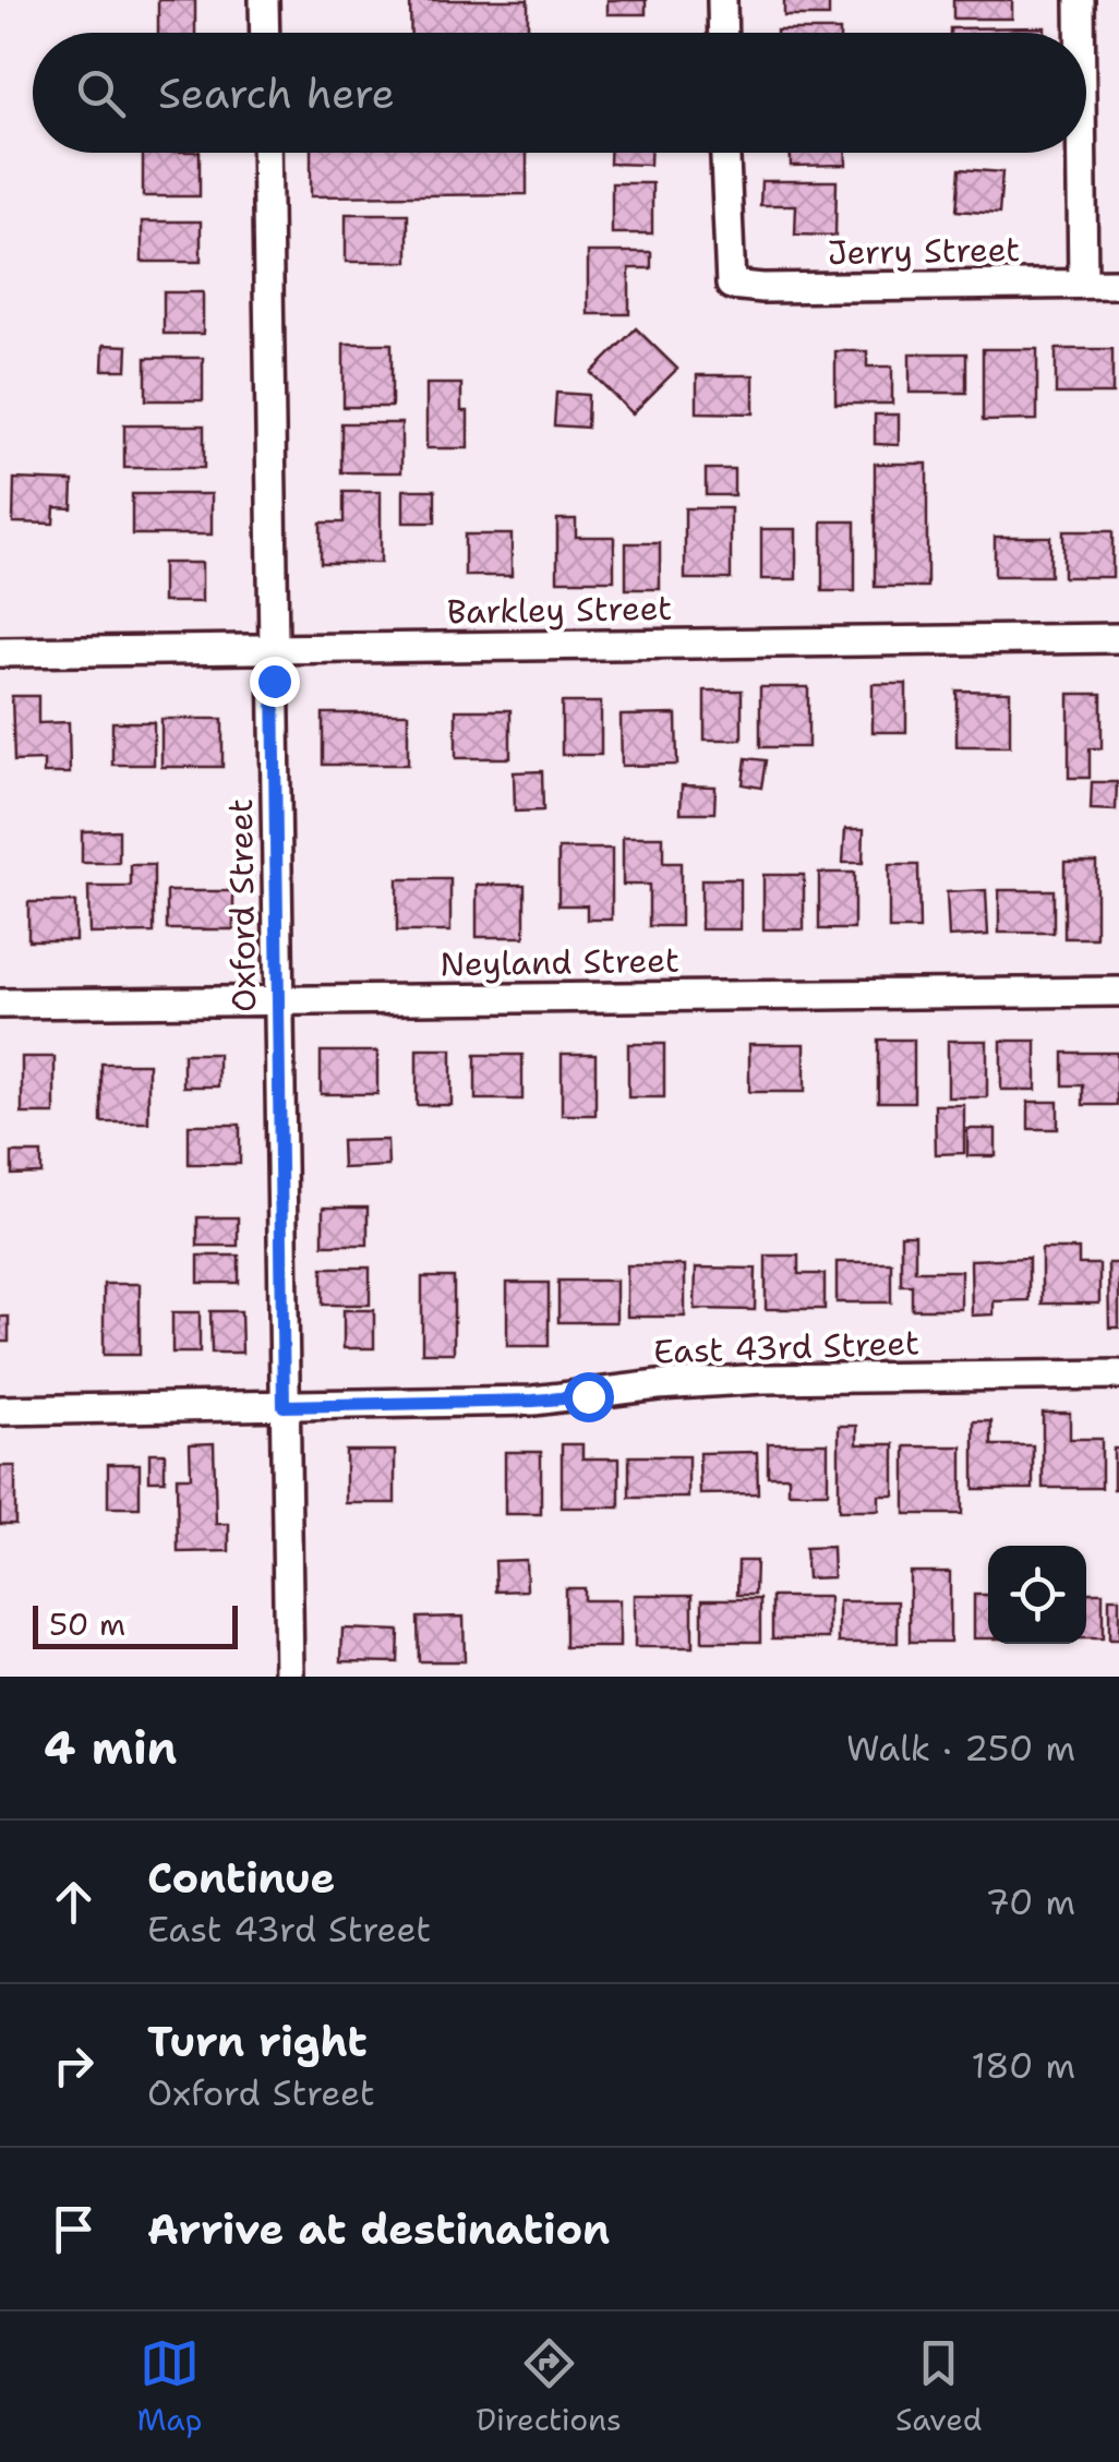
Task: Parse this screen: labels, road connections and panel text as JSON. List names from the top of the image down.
{
  "streets": {
    "street": [
      "Jerry Street",
      "Barkley Street",
      "Oxford Street",
      "Neyland Street",
      "East 43rd Street"
    ]
  },
  "crossings": [
    ["Barkley Street", "Oxford Street"],
    ["Oxford Street", "Neyland Street"],
    ["Oxford Street", "East 43rd Street"]
  ],
  "scale_bar": "50 m",
  "page": {
    "search": "Search here",
    "scale": "50 m",
    "heading": ["4 min", "Walk · 250 m"],
    "list": [
      ["Continue", "East 43rd Street", "70 m"],
      ["Turn right", "Oxford Street", "180 m"],
      "Arrive at destination"
    ],
    "nav": ["Map", "Directions", "Saved"]
  }
}
